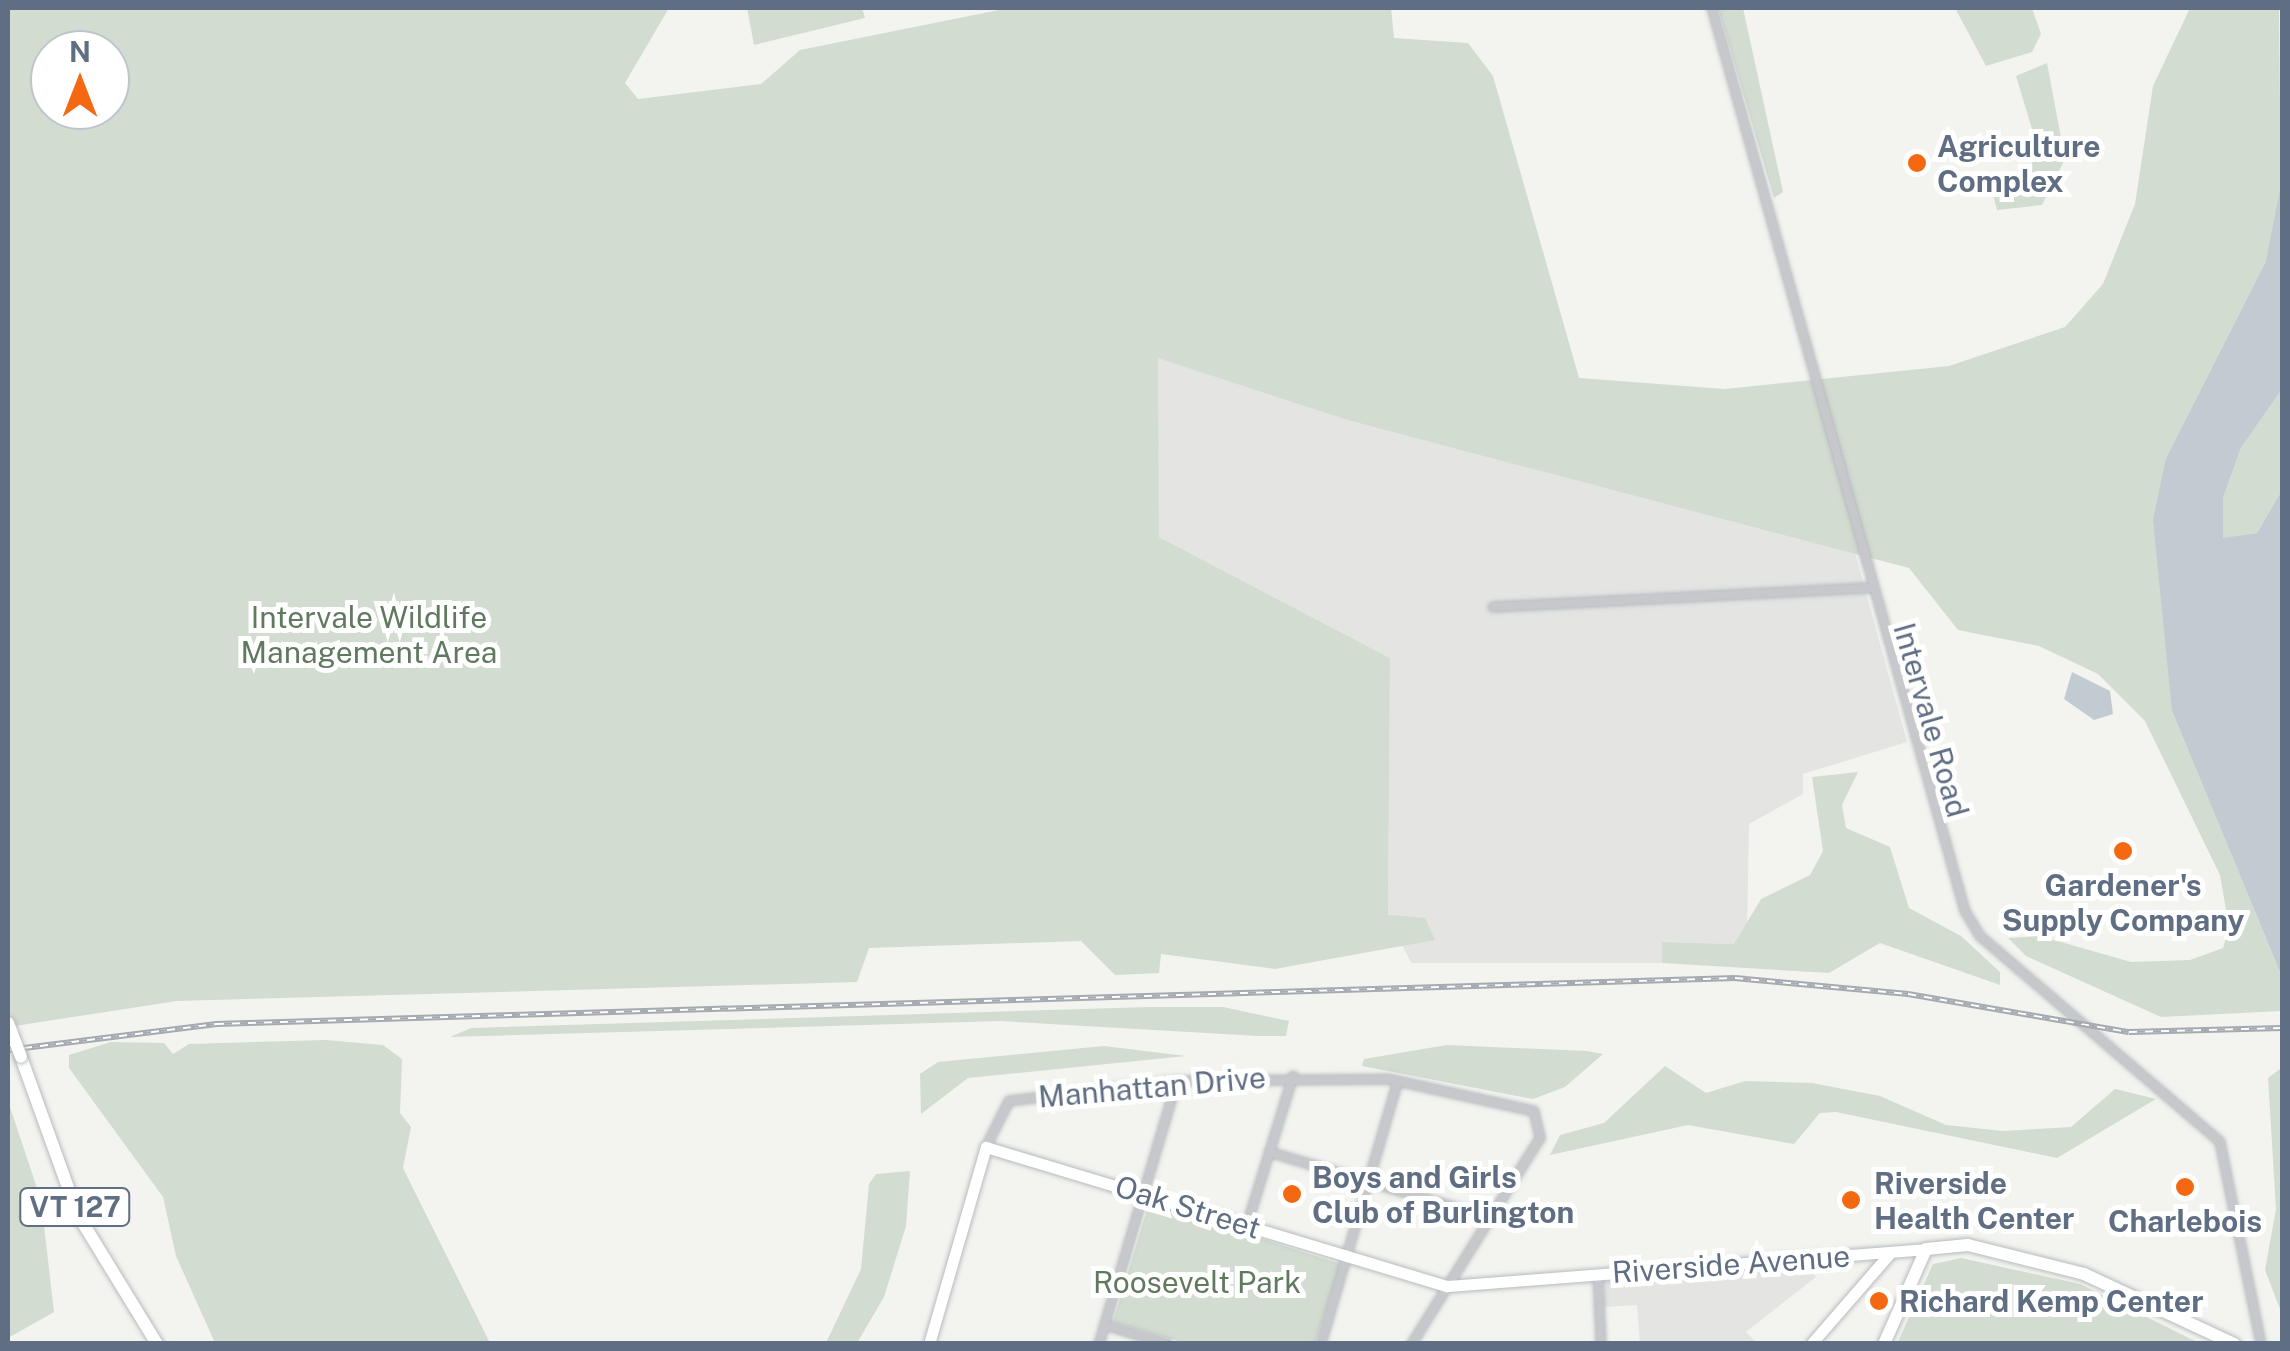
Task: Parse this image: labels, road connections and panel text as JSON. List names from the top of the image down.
{
  "streets": {
    "main road": ["VT 127", "Riverside Avenue"],
    "street": ["Intervale Road", "Manhattan Drive", "Oak Street"]
  },
  "crossings": [
    ["Manhattan Drive", "Oak Street"],
    ["Oak Street", "Riverside Avenue"]
  ],
  "parks": ["Intervale Wildlife Management Area", "Roosevelt Park"],
  "places": [
    "Agriculture Complex",
    "Gardener's Supply Company",
    "Charlebois",
    "Boys and Girls Club of Burlington",
    "Riverside Health Center",
    "Richard Kemp Center"
  ],
  "north": "top"
}
